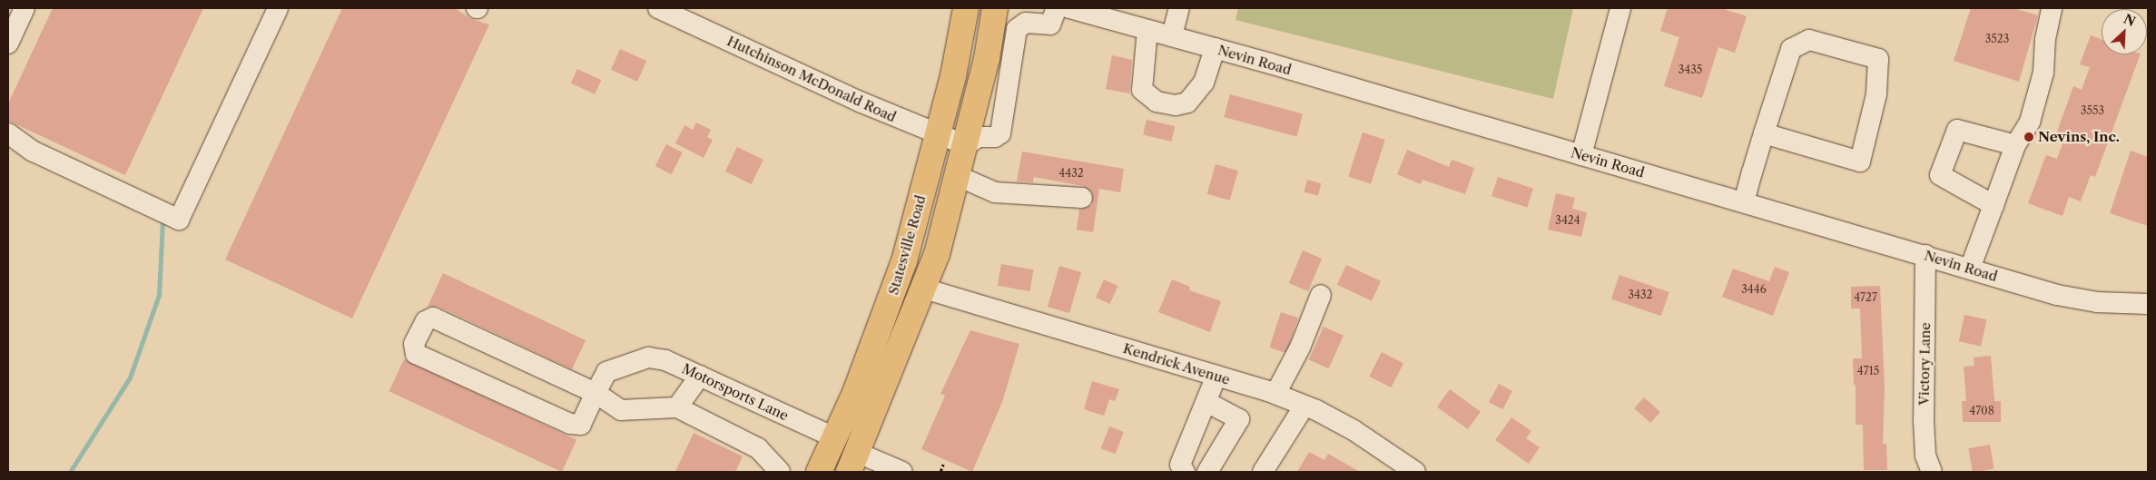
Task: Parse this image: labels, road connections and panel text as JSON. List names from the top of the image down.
{
  "streets": {
    "main road": ["Statesville Road"],
    "street": [
      "Nevin Road",
      "Hutchinson McDonald Road",
      "Kendrick Avenue",
      "Victory Lane",
      "Motorsports Lane"
    ]
  },
  "crossings": [
    ["Nevin Road", "Victory Lane"],
    ["Hutchinson McDonald Road", "Statesville Road"],
    ["Statesville Road", "Kendrick Avenue"],
    ["Statesville Road", "Motorsports Lane"]
  ],
  "places": ["Nevins, Inc."],
  "house_numbers": [
    "3523",
    "3435",
    "3553",
    "4432",
    "3424",
    "3446",
    "3432",
    "4727",
    "4715",
    "4708"
  ],
  "north": "top right"
}
